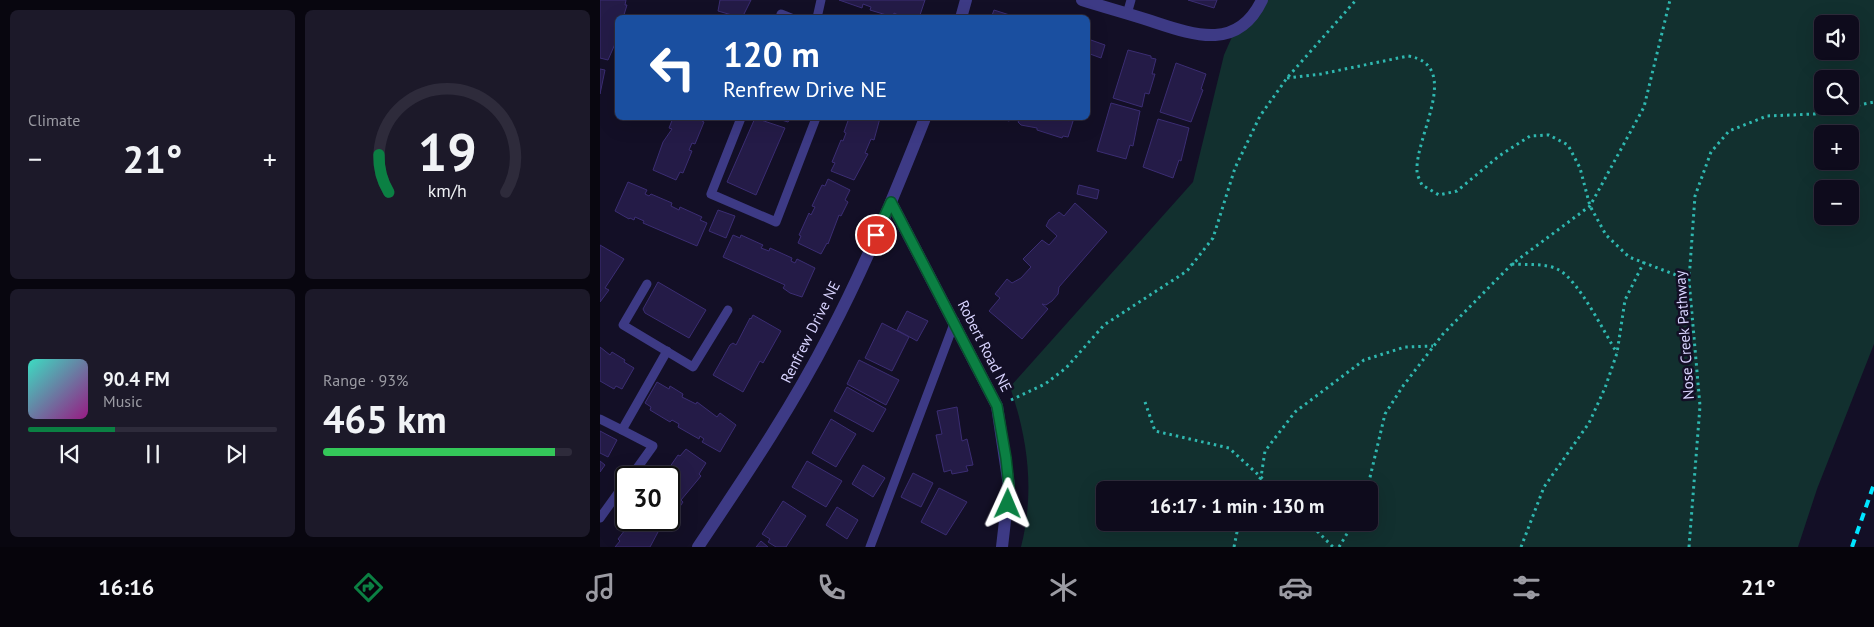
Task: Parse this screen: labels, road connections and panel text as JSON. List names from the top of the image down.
{
  "streets": {
    "street": ["Renfrew Drive NE", "Robert Road NE"],
    "path": ["Nose Creek Pathway"]
  },
  "crossings": [
    ["Renfrew Drive NE", "Robert Road NE"]
  ],
  "page": {
    "tile": [
      "Climate",
      ["Range · 93%", "465 km"]
    ],
    "map_buttons": ["+", "−"],
    "turn": ["120 m", "Renfrew Drive NE"],
    "heat": ["−", "21°", "+"],
    "song": ["90.4 FM", "Music"],
    "limit": "30",
    "trip": "16:17 · 1 min · 130 m",
    "tabs": ["16:16", "21°"],
    "gauge": ["19", "km/h"]
  }
}
